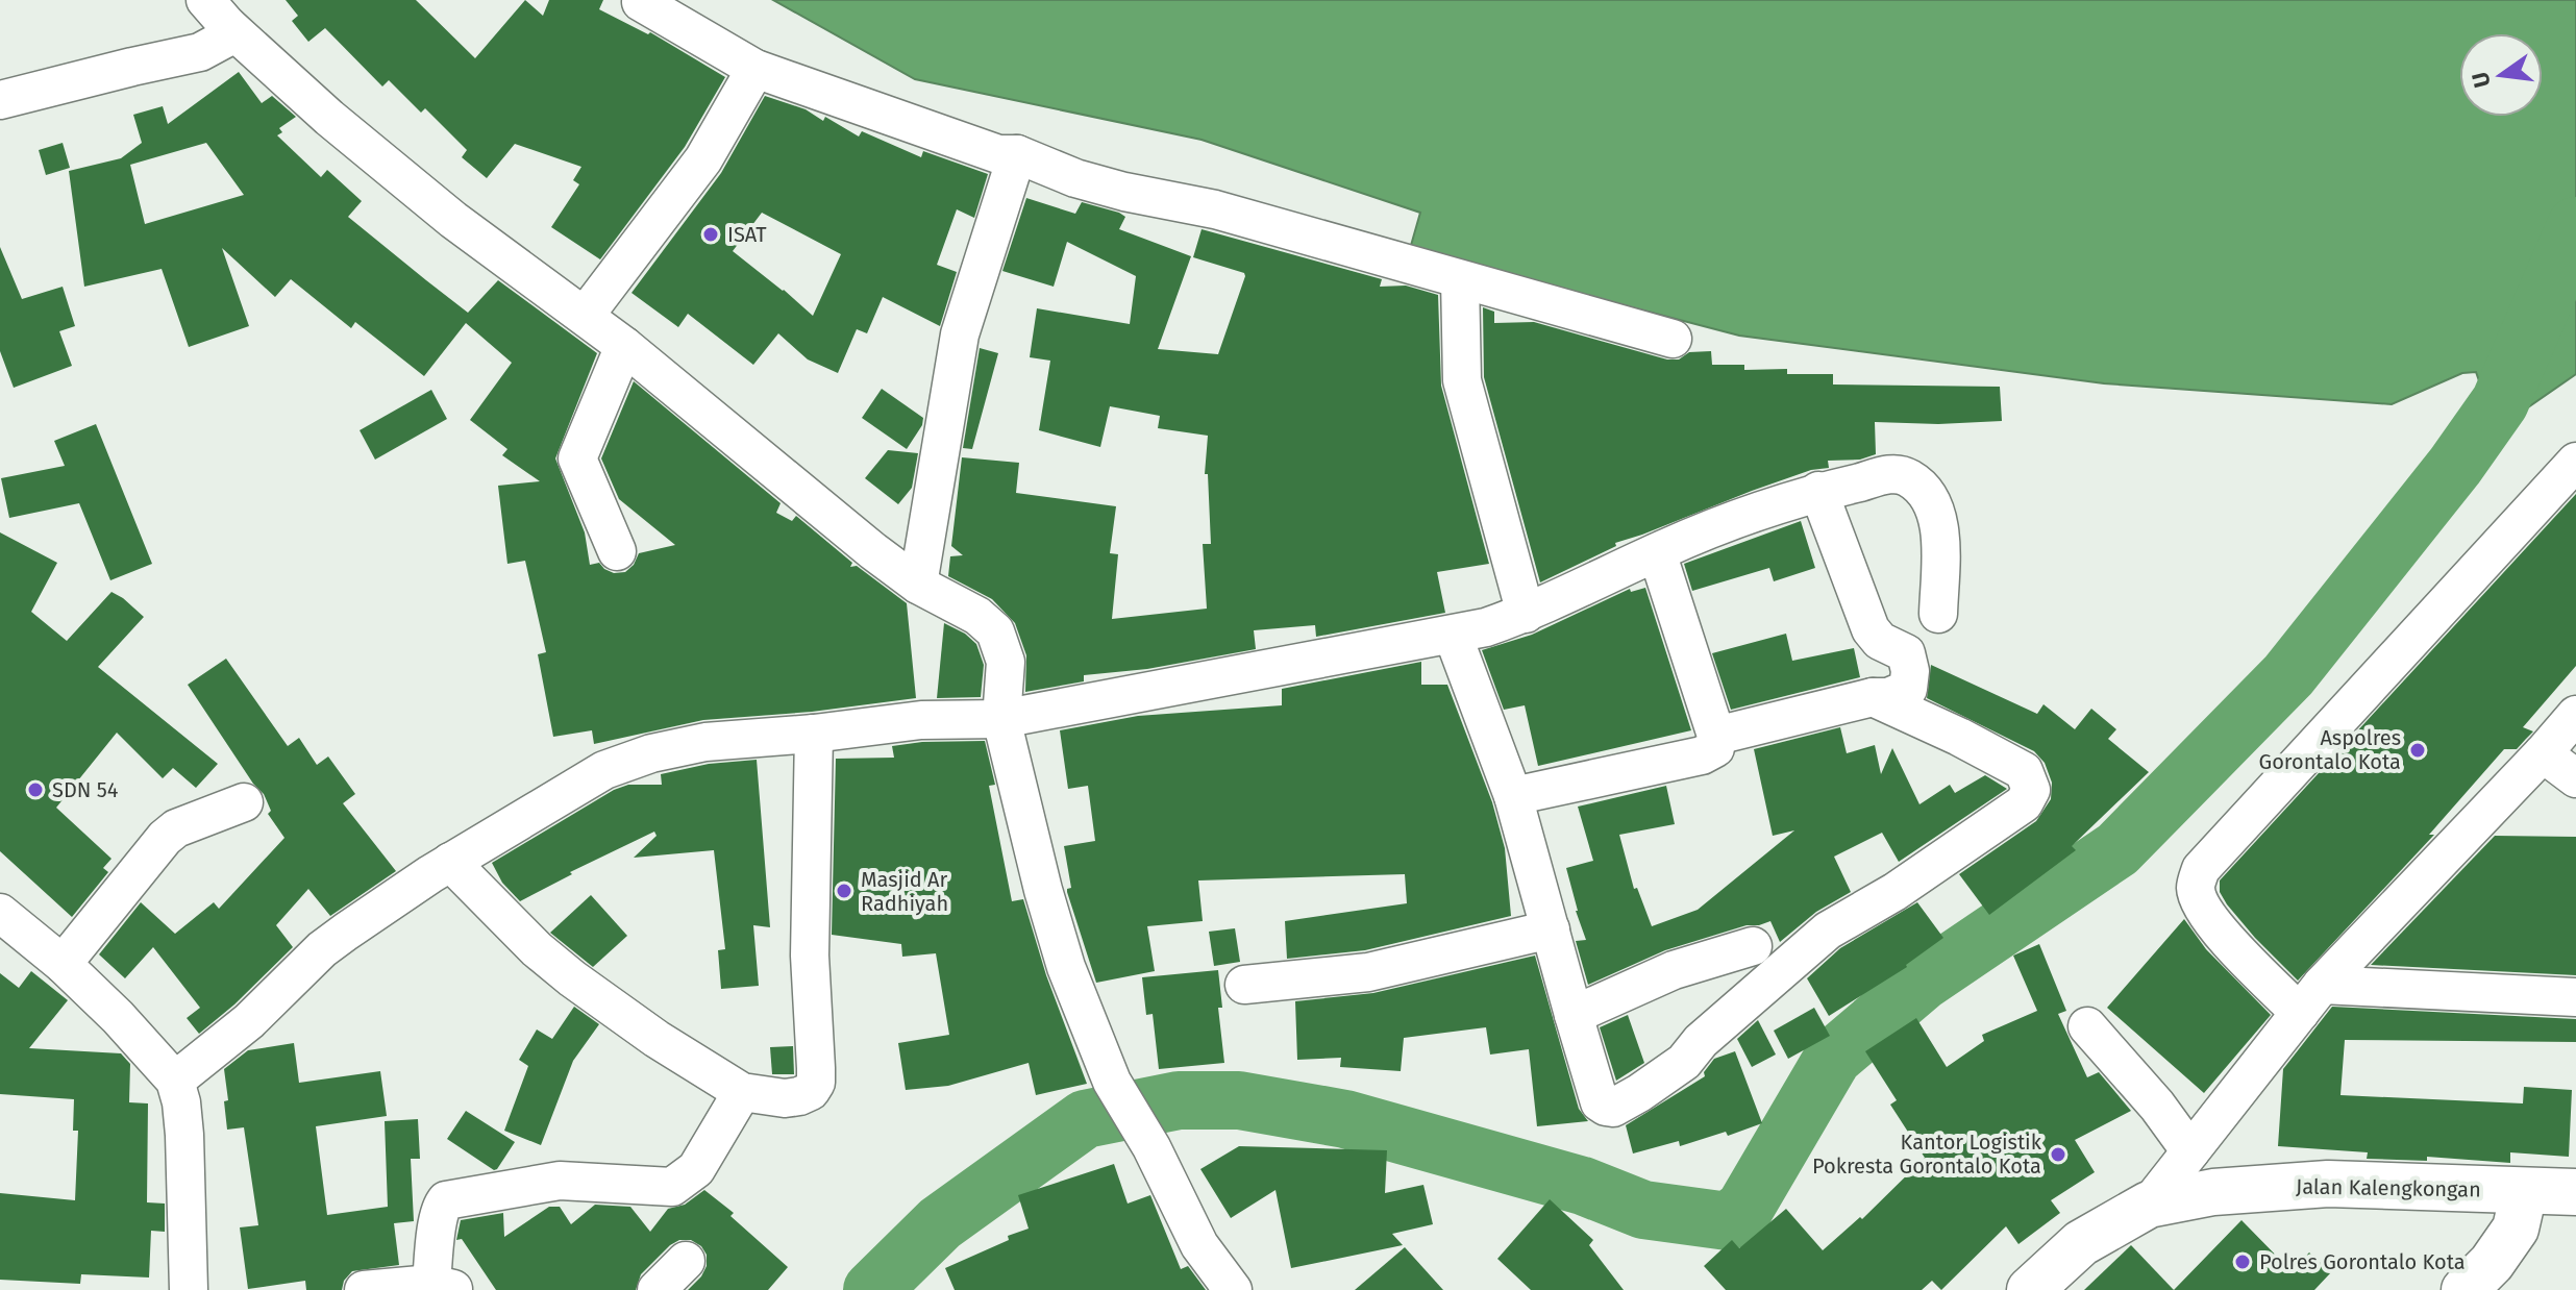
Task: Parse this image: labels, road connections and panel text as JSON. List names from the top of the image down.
{
  "streets": {
    "highway": ["Jalan Kalengkongan"]
  },
  "places": [
    "ISAT",
    "Aspolres Gorontalo Kota",
    "SDN 54",
    "Masjid Ar Radhiyah",
    "Kantor Logistik Pokresta Gorontalo Kota",
    "Polres Gorontalo Kota"
  ],
  "north": "left"
}
